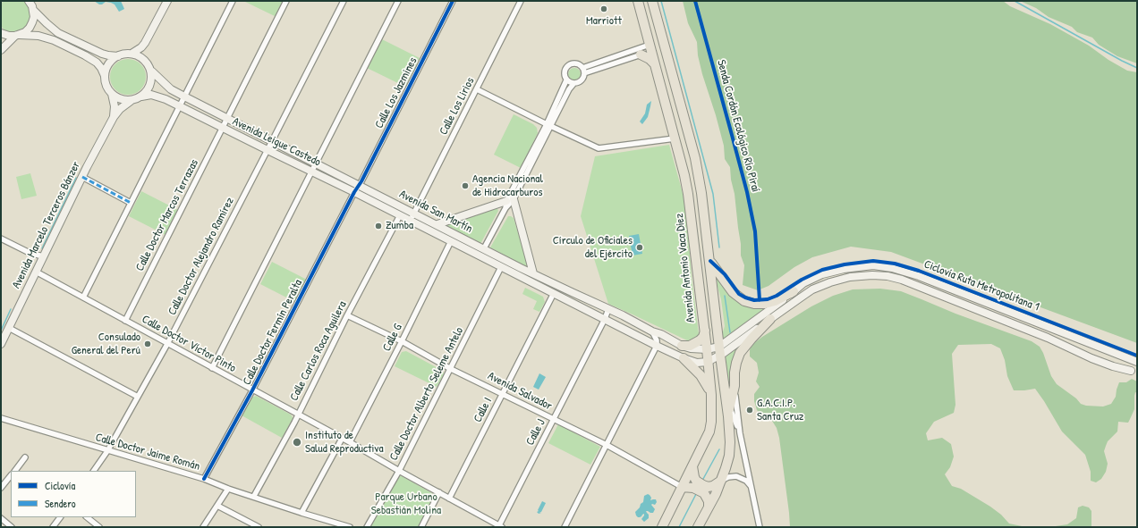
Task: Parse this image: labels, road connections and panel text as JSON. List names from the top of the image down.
{
  "streets": {
    "highway": ["Avenida Antonio Vaca Diez"],
    "main road": ["Avenida Leigue Castedo", "Avenida San Martín", "Avenida Marcelo Terceros Bánzer"],
    "street": [
      "Calle Los Jazmines",
      "Calle Los Lirios",
      "Calle Doctor Marcos Terrazas",
      "Calle Doctor Alejandro Ramírez",
      "Calle Doctor Fermín Peralta",
      "Calle G",
      "Calle Doctor Víctor Pinto",
      "Calle Carlos Roca Aguilera",
      "Avenida Salvador",
      "Calle Doctor Alberto Seleme Antelo",
      "Calle I",
      "Calle J",
      "Calle Doctor Jaime Román"
    ],
    "cycle path": ["Senda Cordón Ecológico Río Piraí", "Ciclovía Ruta Metropolitana 1"]
  },
  "crossings": [
    ["Calle Los Jazmines", "Avenida Leigue Castedo"],
    ["Calle Los Jazmines", "Avenida San Martín"],
    ["Calle Los Jazmines", "Calle Doctor Fermín Peralta"],
    ["Calle Los Lirios", "Avenida San Martín"],
    ["Avenida Leigue Castedo", "Avenida San Martín"],
    ["Avenida Leigue Castedo", "Calle Doctor Marcos Terrazas"],
    ["Avenida Leigue Castedo", "Avenida Marcelo Terceros Bánzer"],
    ["Avenida Leigue Castedo", "Calle Doctor Alejandro Ramírez"],
    ["Avenida Leigue Castedo", "Calle Doctor Fermín Peralta"],
    ["Avenida Leigue Castedo", "Calle Carlos Roca Aguilera"],
    ["Avenida San Martín", "Calle Doctor Marcos Terrazas"],
    ["Avenida San Martín", "Avenida Marcelo Terceros Bánzer"],
    ["Avenida San Martín", "Calle Doctor Alejandro Ramírez"],
    ["Avenida San Martín", "Avenida Antonio Vaca Diez"],
    ["Avenida San Martín", "Calle G"],
    ["Avenida San Martín", "Calle Carlos Roca Aguilera"],
    ["Avenida San Martín", "Calle Doctor Alberto Seleme Antelo"],
    ["Avenida San Martín", "Calle I"],
    ["Avenida San Martín", "Calle J"],
    ["Calle Doctor Marcos Terrazas", "Calle Doctor Víctor Pinto"],
    ["Avenida Marcelo Terceros Bánzer", "Calle Doctor Víctor Pinto"],
    ["Calle Doctor Alejandro Ramírez", "Calle Doctor Víctor Pinto"],
    ["Calle Doctor Alejandro Ramírez", "Calle Doctor Jaime Román"],
    ["Avenida Antonio Vaca Diez", "Avenida Salvador"],
    ["Calle Doctor Fermín Peralta", "Calle Doctor Víctor Pinto"],
    ["Calle Doctor Fermín Peralta", "Calle Doctor Jaime Román"],
    ["Calle G", "Calle Doctor Víctor Pinto"],
    ["Calle G", "Avenida Salvador"],
    ["Calle Doctor Víctor Pinto", "Calle Carlos Roca Aguilera"],
    ["Calle Doctor Víctor Pinto", "Calle Doctor Alberto Seleme Antelo"],
    ["Calle Doctor Víctor Pinto", "Calle I"],
    ["Calle Doctor Víctor Pinto", "Calle J"],
    ["Calle Carlos Roca Aguilera", "Avenida Salvador"],
    ["Calle Carlos Roca Aguilera", "Calle Doctor Jaime Román"],
    ["Avenida Salvador", "Calle Doctor Alberto Seleme Antelo"],
    ["Avenida Salvador", "Calle I"],
    ["Avenida Salvador", "Calle J"]
  ],
  "parks": ["Parque Urbano Sebastián Molina"],
  "places": [
    "Marriott",
    "Agencia Nacional de Hidrocarburos",
    "Zumba",
    "Círculo de Oficiales del Ejército",
    "Consulado General del Perú",
    "G.A.C.I.P. Santa Cruz",
    "Instituto de Salud Reproductiva"
  ],
  "legend": ["Ciclovía", "Sendero"]
}
